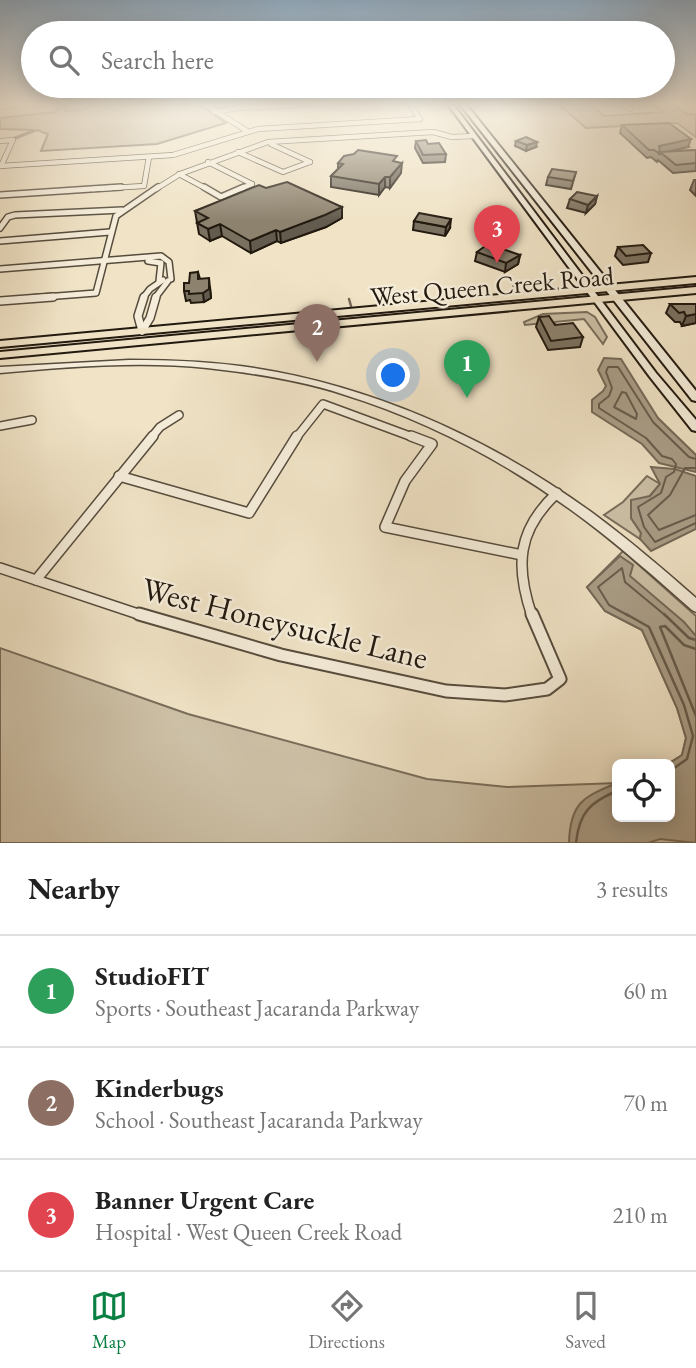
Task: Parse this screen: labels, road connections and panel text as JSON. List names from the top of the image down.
{
  "streets": {
    "main road": ["West Queen Creek Road"],
    "street": ["West Honeysuckle Lane"]
  },
  "page": {
    "search": "Search here",
    "pins": ["3", "2", "1"],
    "heading": ["Nearby", "3 results"],
    "list": [
      {
        "mark": "1",
        "name": "StudioFIT",
        "note": "Sports · Southeast Jacaranda Parkway",
        "value": "60 m"
      },
      {
        "mark": "2",
        "name": "Kinderbugs",
        "note": "School · Southeast Jacaranda Parkway",
        "value": "70 m"
      },
      {
        "mark": "3",
        "name": "Banner Urgent Care",
        "note": "Hospital · West Queen Creek Road",
        "value": "210 m"
      }
    ],
    "nav": ["Map", "Directions", "Saved"]
  }
}
